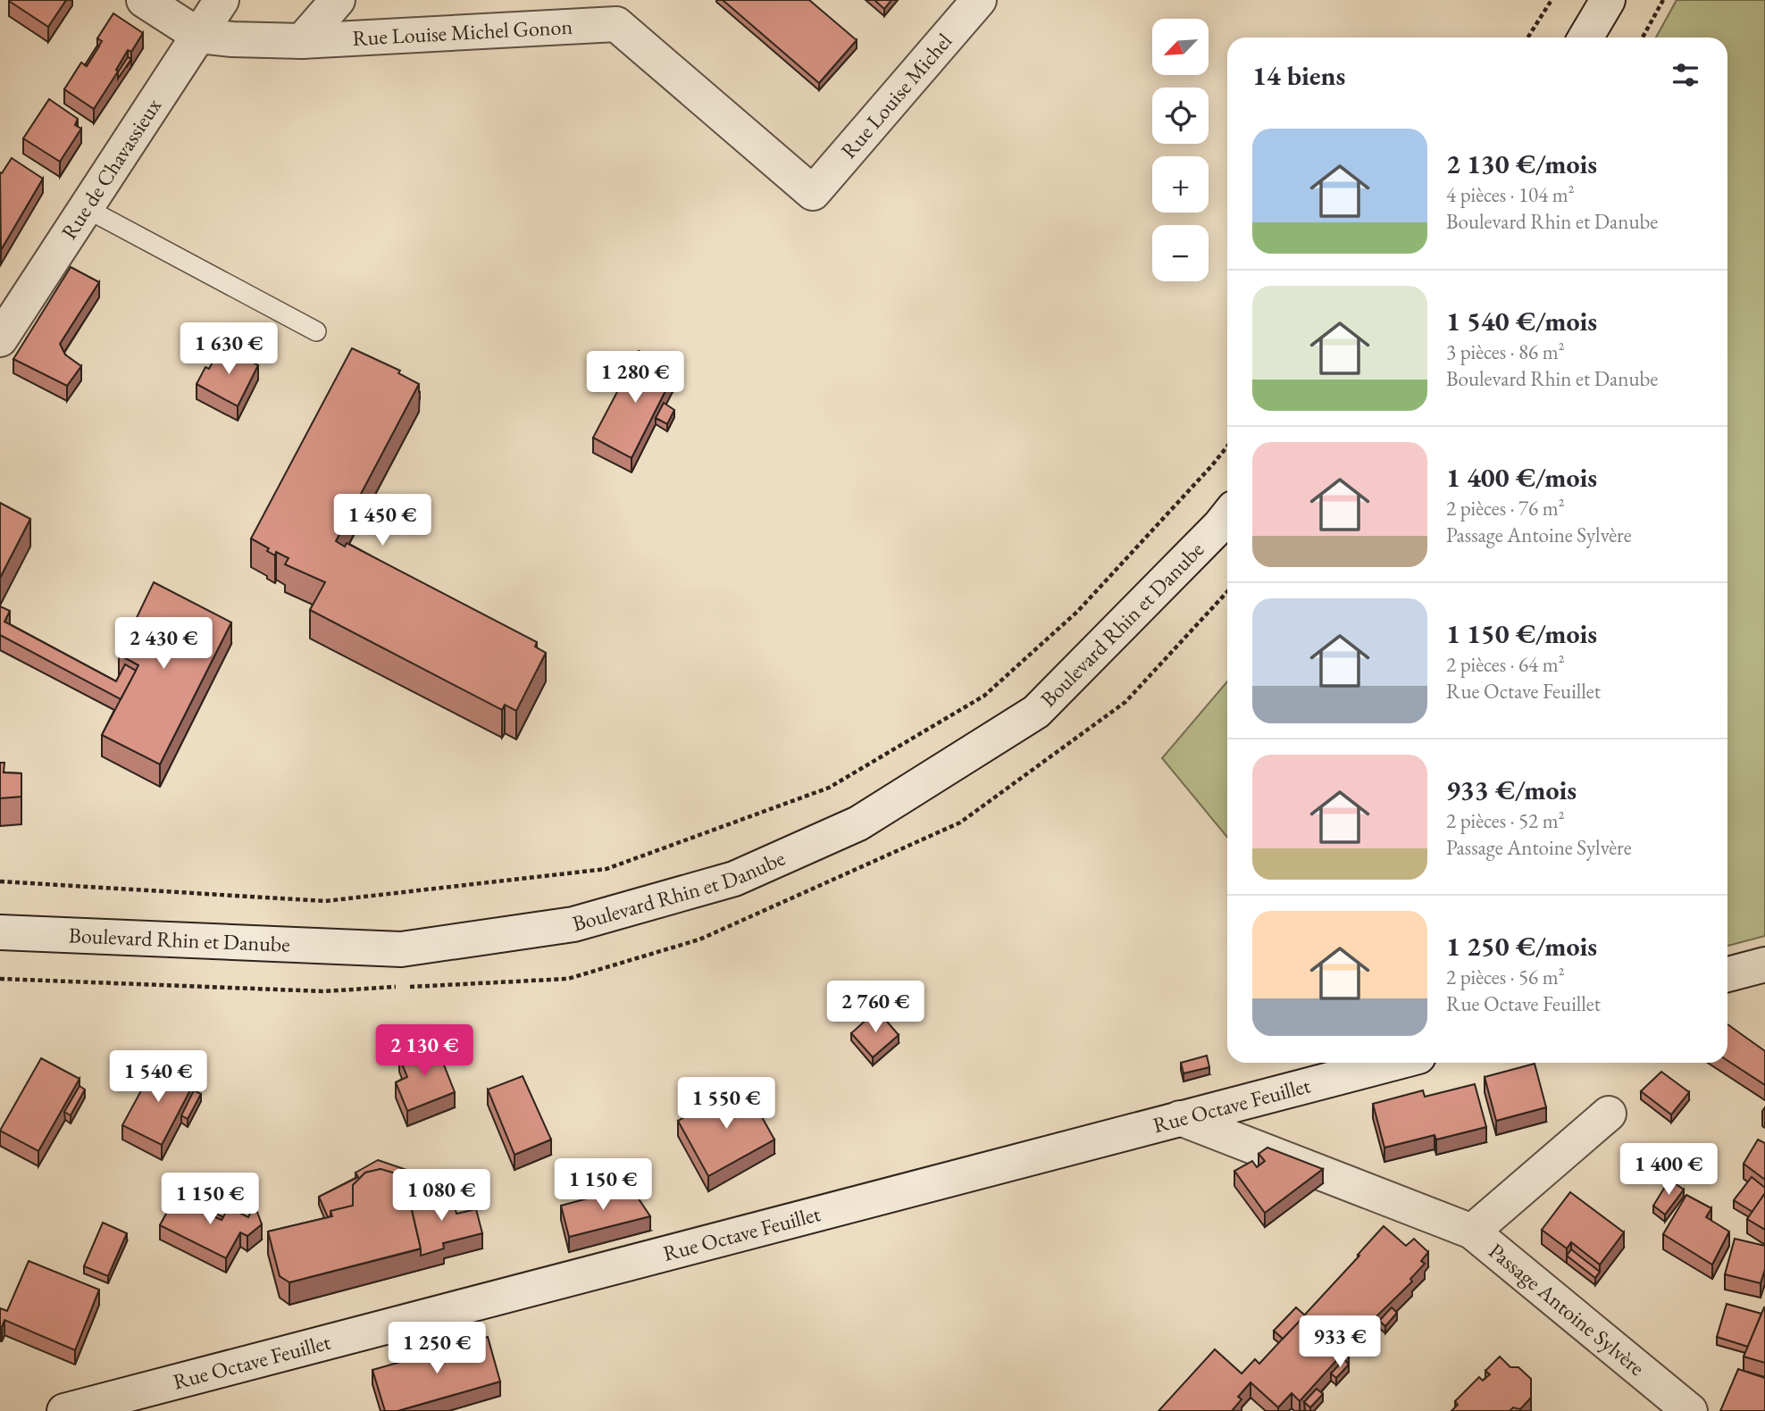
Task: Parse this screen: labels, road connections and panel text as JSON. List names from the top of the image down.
{
  "streets": {
    "street": [
      "Rue Louise Michel Gonon",
      "Rue Louise Michel",
      "Rue de Chavassieux",
      "Boulevard Rhin et Danube",
      "Rue Octave Feuillet",
      "Passage Antoine Sylvère"
    ]
  },
  "crossings": [
    ["Rue Louise Michel Gonon", "Rue Louise Michel"],
    ["Rue Louise Michel Gonon", "Rue de Chavassieux"],
    ["Rue Octave Feuillet", "Passage Antoine Sylvère"]
  ],
  "north": "bottom left",
  "page": {
    "map_buttons": ["+", "−"],
    "heading": "14 biens",
    "list": [
      {
        "name": "2 130 €/mois",
        "note": "4 pièces · 104 m² · Boulevard Rhin et Danube"
      },
      {
        "name": "1 540 €/mois",
        "note": "3 pièces · 86 m² · Boulevard Rhin et Danube"
      },
      {
        "name": "1 400 €/mois",
        "note": "2 pièces · 76 m² · Passage Antoine Sylvère"
      },
      {
        "name": "1 150 €/mois",
        "note": "2 pièces · 64 m² · Rue Octave Feuillet"
      },
      {
        "name": "933 €/mois",
        "note": "2 pièces · 52 m² · Passage Antoine Sylvère"
      },
      {
        "name": "1 250 €/mois",
        "note": "2 pièces · 56 m² · Rue Octave Feuillet"
      }
    ],
    "price": [
      "1 630 €",
      "1 280 €",
      "1 450 €",
      "2 430 €",
      "2 760 €",
      "2 130 €",
      "1 540 €",
      "1 550 €",
      "1 400 €",
      "1 150 €",
      "1 080 €",
      "1 150 €",
      "933 €",
      "1 250 €"
    ]
  }
}
